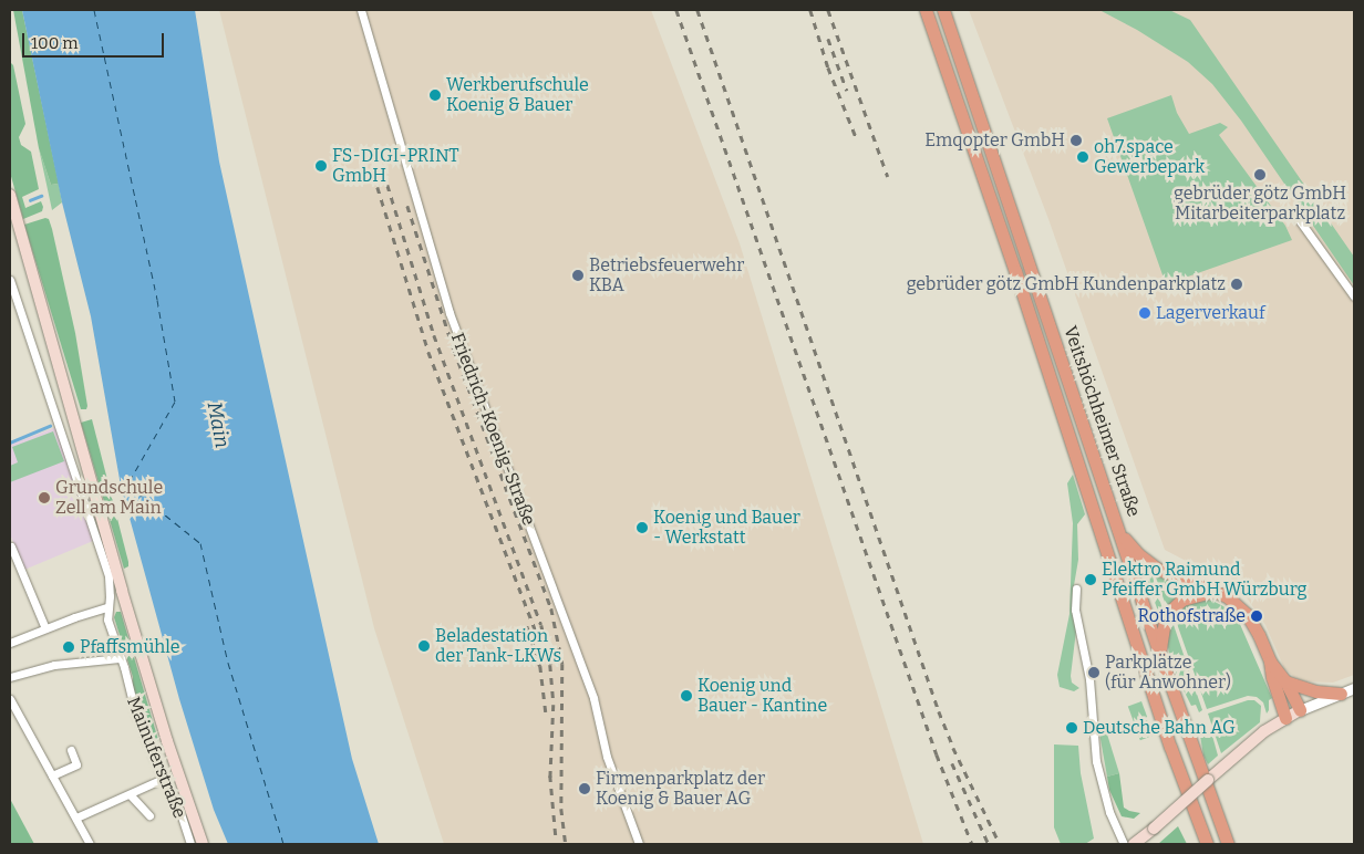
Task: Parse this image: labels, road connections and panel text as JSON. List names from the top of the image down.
{
  "streets": {
    "highway": ["Veitshöchheimer Straße"],
    "street": ["Friedrich-Koenig-Straße", "Mainuferstraße"]
  },
  "water": ["Main"],
  "places": [
    "Werkberufschule Koenig & Bauer",
    "Emqopter GmbH",
    "oh7.space Gewerbepark",
    "FS-DIGI-PRINT GmbH",
    "gebrüder götz GmbH Mitarbeiterparkplatz",
    "Betriebsfeuerwehr KBA",
    "gebrüder götz GmbH Kundenparkplatz",
    "Lagerverkauf",
    "Grundschule Zell am Main",
    "Koenig und Bauer - Werkstatt",
    "Elektro Raimund Pfeiffer GmbH Würzburg",
    "Rothofstraße",
    "Beladestation der Tank-LKWs",
    "Pfaffsmühle",
    "Parkplätze (für Anwohner)",
    "Koenig und Bauer - Kantine",
    "Deutsche Bahn AG",
    "Firmenparkplatz der Koenig & Bauer AG"
  ],
  "scale_bar": "100 m"
}
